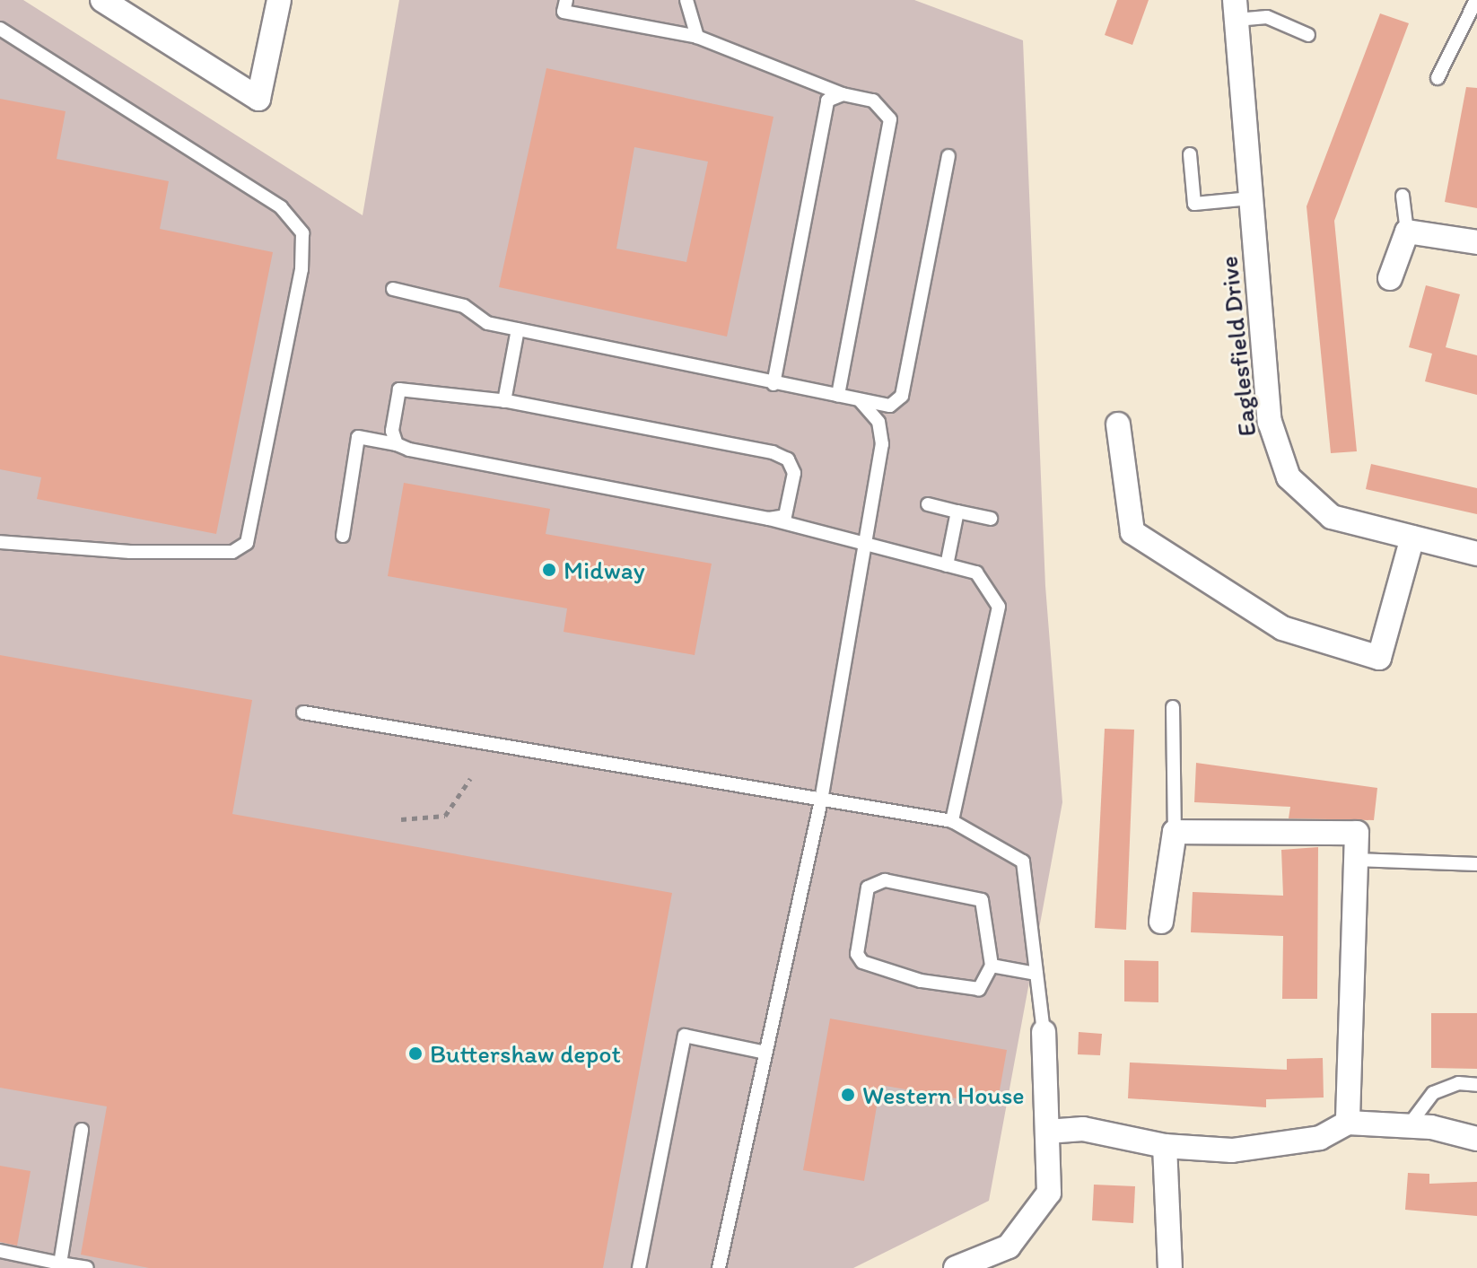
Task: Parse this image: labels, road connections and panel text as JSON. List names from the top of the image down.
{
  "streets": {
    "street": ["Eaglesfield Drive"]
  },
  "places": ["Midway", "Buttershaw depot", "Western House"]
}
